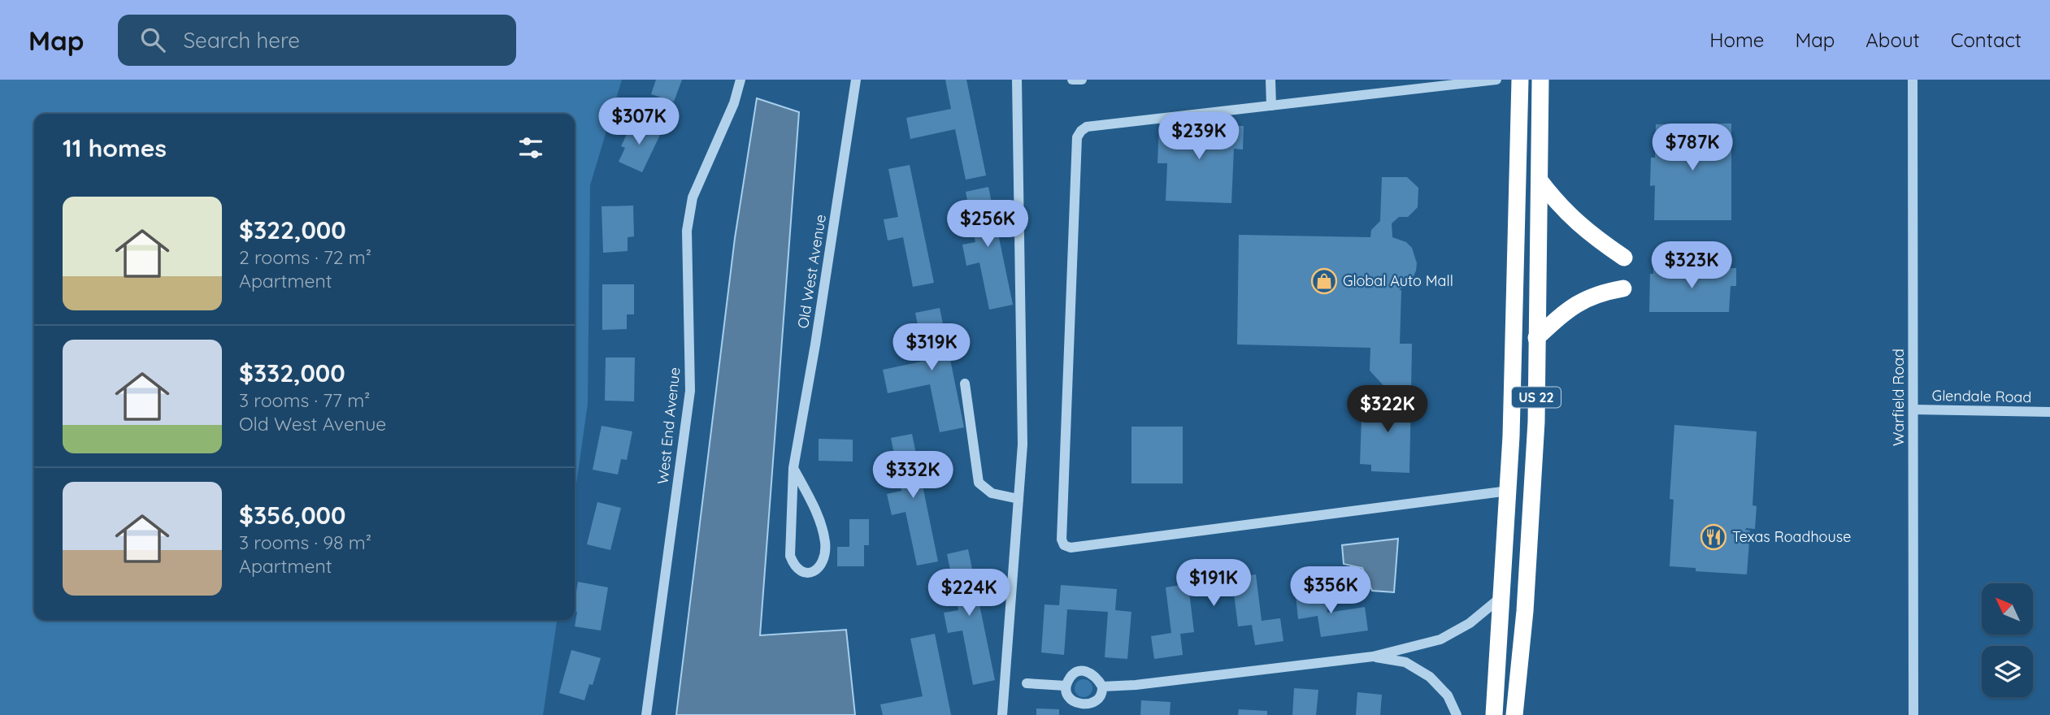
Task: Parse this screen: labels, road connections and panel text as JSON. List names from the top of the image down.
{
  "streets": {
    "highway": ["US 22"],
    "street": [
      "Old West Avenue",
      "Glendale Road",
      "Warfield Road",
      "West End Avenue"
    ]
  },
  "crossings": [
    ["Glendale Road", "Warfield Road"]
  ],
  "places": {
    "shop": ["Global Auto Mall"],
    "restaurant": ["Texas Roadhouse"]
  },
  "north": "top left",
  "page": {
    "header": "Map",
    "search": "Search here",
    "nav": [
      "Home",
      "Map",
      "About",
      "Contact"
    ],
    "price": [
      "$307K",
      "$239K",
      "$787K",
      "$256K",
      "$323K",
      "$319K",
      "$322K",
      "$332K",
      "$191K",
      "$356K",
      "$224K"
    ],
    "heading": "11 homes",
    "list": [
      {
        "name": "$322,000",
        "note": "2 rooms · 72 m² · Apartment"
      },
      {
        "name": "$332,000",
        "note": "3 rooms · 77 m² · Old West Avenue"
      },
      {
        "name": "$356,000",
        "note": "3 rooms · 98 m² · Apartment"
      }
    ]
  }
}
